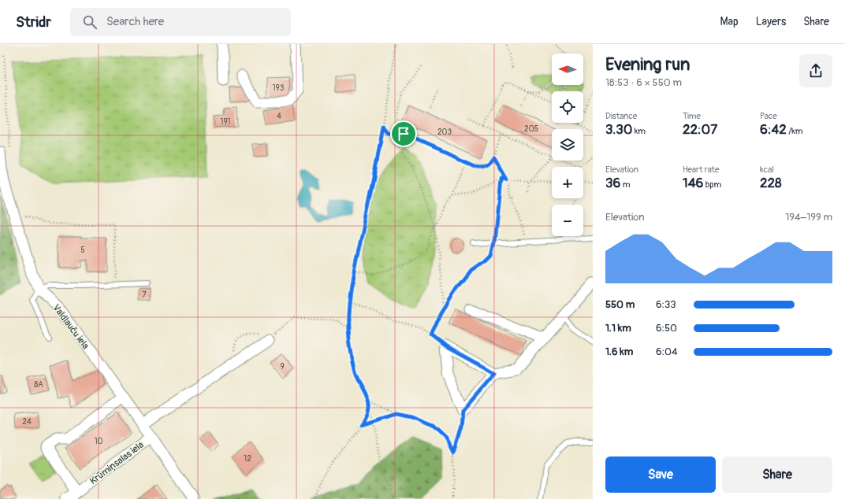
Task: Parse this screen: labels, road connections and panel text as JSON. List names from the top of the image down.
{
  "streets": {
    "street": ["Valdlauču iela", "Krūmiņsalas iela"]
  },
  "crossings": [
    ["Valdlauču iela", "Krūmiņsalas iela"]
  ],
  "house_numbers": [
    "193",
    "4",
    "191",
    "205",
    "203",
    "5",
    "7",
    "9",
    "8A",
    "24",
    "10",
    "12"
  ],
  "north": "left",
  "page": {
    "header": "Stridr",
    "search": "Search here",
    "nav": ["Map", "Layers", "Share"],
    "heading": ["Evening run", "18:53 · 6 × 550 m"],
    "map_buttons": ["+", "−"],
    "stats": [
      ["Distance", "3.30 km"],
      ["Time", "22:07"],
      ["Pace", "6:42 /km"],
      ["Elevation", "36 m"],
      ["Heart rate", "146 bpm"],
      ["kcal", "228"]
    ],
    "chart": ["Elevation", "194–199 m"],
    "list": [
      {
        "name": "550 m",
        "note": "6:33"
      },
      {
        "name": "1.1 km",
        "note": "6:50"
      },
      {
        "name": "1.6 km",
        "note": "6:04"
      }
    ],
    "buttons": ["Save", "Share"]
  }
}
